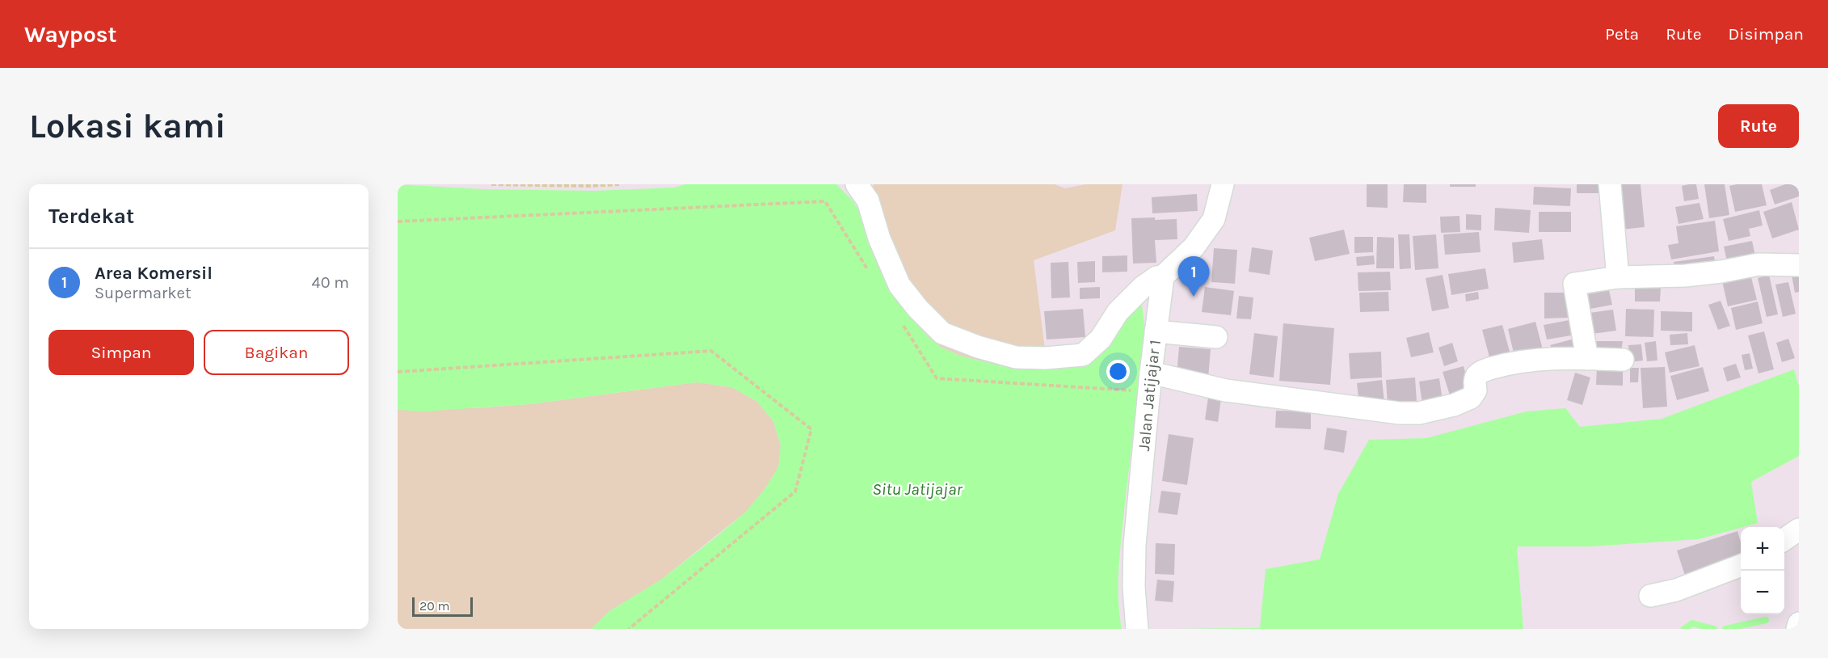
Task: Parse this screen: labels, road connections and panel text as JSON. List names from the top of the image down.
{
  "streets": {
    "street": ["Jalan Jatijajar 1"]
  },
  "water": ["Situ Jatijajar"],
  "scale_bar": "20 m",
  "page": {
    "header": "Waypost",
    "nav": ["Peta", "Rute", "Disimpan"],
    "buttons": [
      "Rute",
      ["Simpan", "Bagikan"]
    ],
    "title": "Lokasi kami",
    "heading": "Terdekat",
    "list": [
      {
        "mark": "1",
        "name": "Area Komersil",
        "note": "Supermarket",
        "value": "40 m"
      }
    ],
    "pins": "1",
    "map_buttons": ["+", "−"],
    "scale": "20 m"
  }
}
